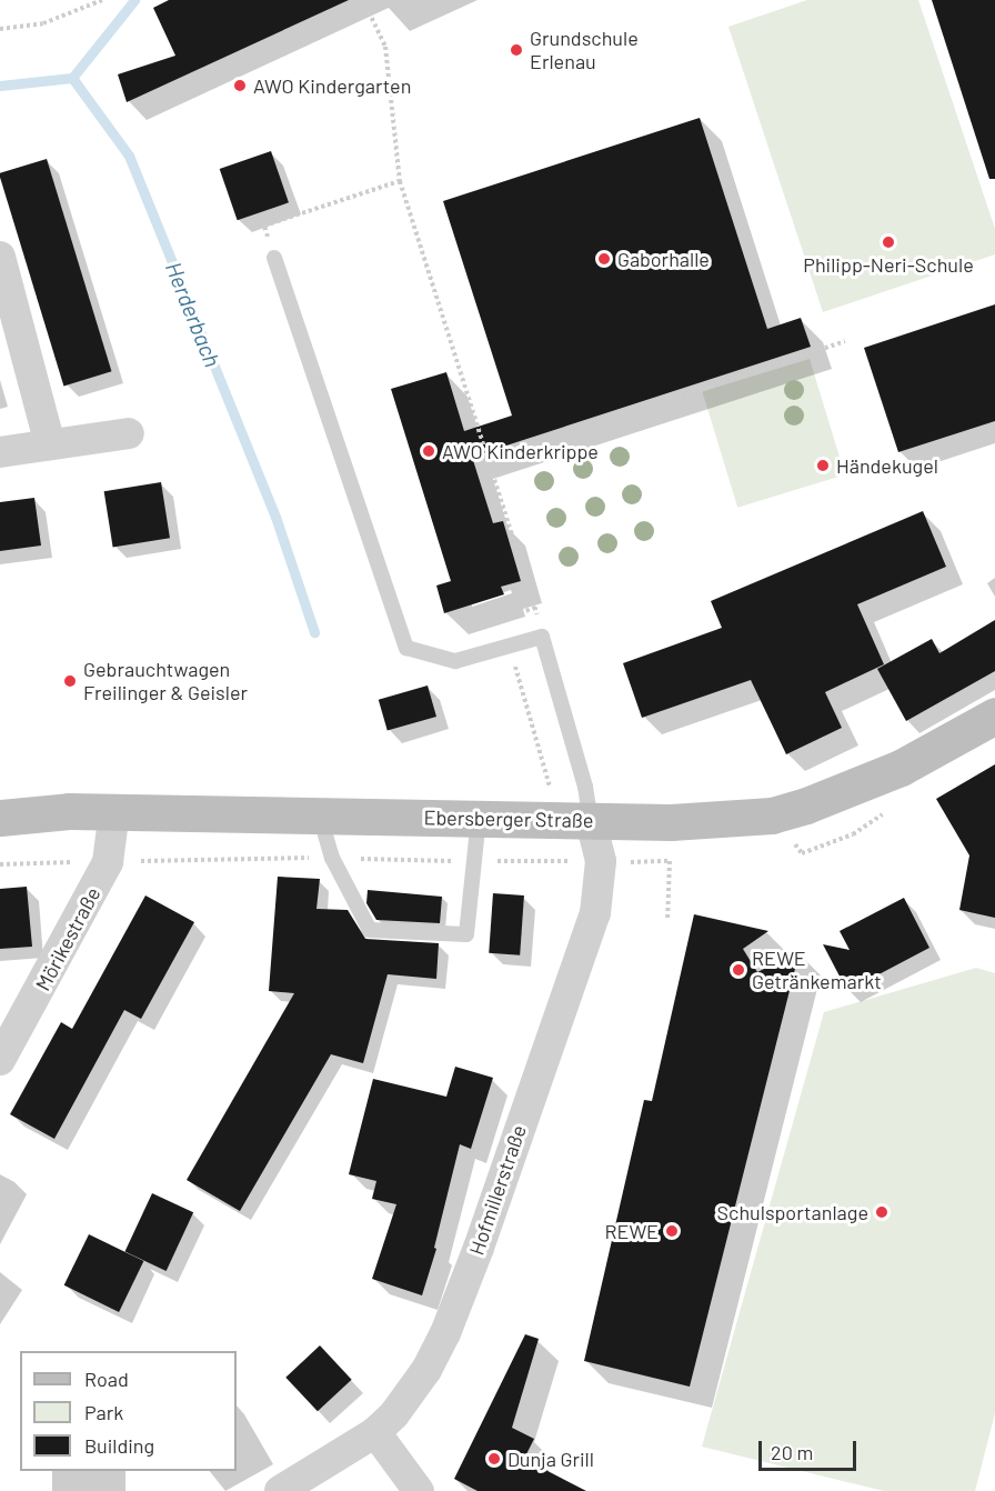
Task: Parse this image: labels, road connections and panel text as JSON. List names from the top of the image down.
{
  "streets": {
    "street": ["Ebersberger Straße", "Mörikestraße", "Hofmillerstraße"]
  },
  "crossings": [
    ["Ebersberger Straße", "Mörikestraße"],
    ["Ebersberger Straße", "Hofmillerstraße"]
  ],
  "water": ["Herderbach"],
  "places": [
    "Grundschule Erlenau",
    "AWO Kindergarten",
    "Philipp-Neri-Schule",
    "Gaborhalle",
    "AWO Kinderkrippe",
    "Händekugel",
    "Gebrauchtwagen Freilinger & Geisler",
    "REWE Getränkemarkt",
    "Schulsportanlage",
    "REWE",
    "Dunja Grill"
  ],
  "legend": ["Road", "Park", "Building"],
  "scale_bar": "20 m"
}
